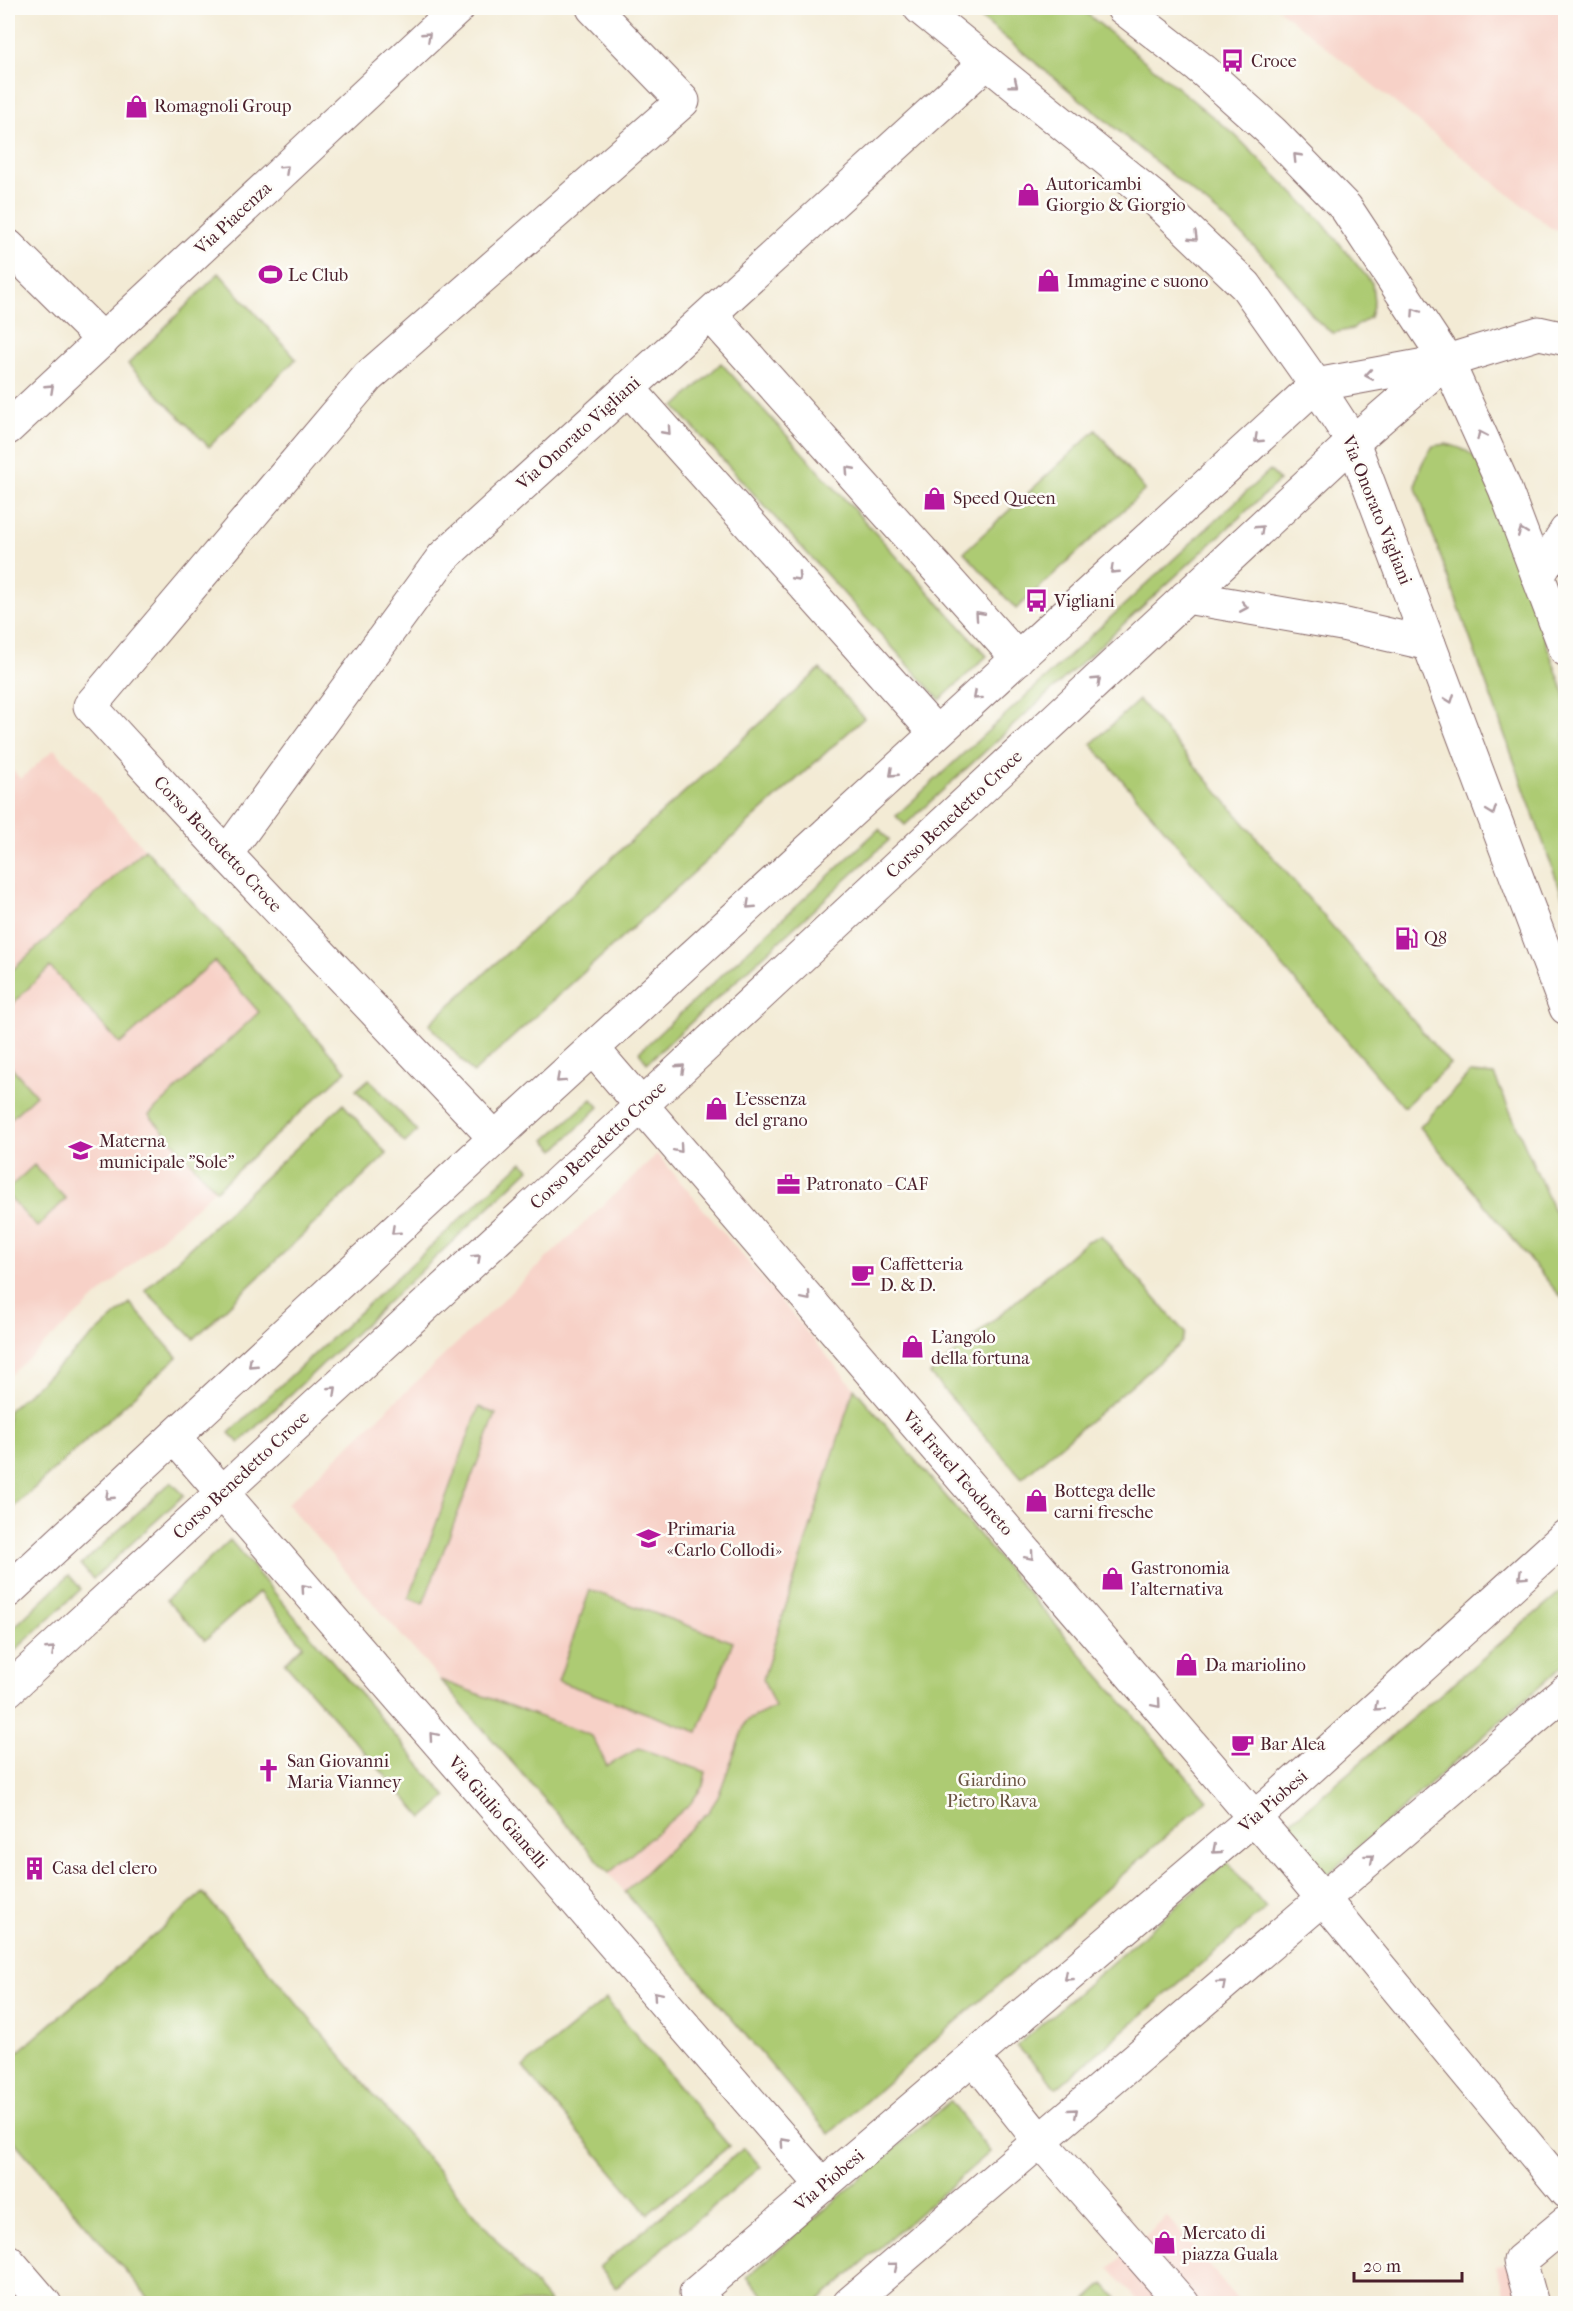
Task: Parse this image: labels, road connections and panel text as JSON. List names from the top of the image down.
{
  "streets": {
    "street": [
      "Via Piacenza",
      "Via Onorato Vigliani",
      "Corso Benedetto Croce",
      "Via Fratel Teodoreto",
      "Via Piobesi",
      "Via Giulio Gianelli"
    ]
  },
  "crossings": [
    ["Via Onorato Vigliani", "Corso Benedetto Croce"],
    ["Corso Benedetto Croce", "Via Fratel Teodoreto"],
    ["Corso Benedetto Croce", "Via Giulio Gianelli"],
    ["Via Fratel Teodoreto", "Via Piobesi"],
    ["Via Piobesi", "Via Giulio Gianelli"]
  ],
  "one_way": ["Via Piacenza", "Via Fratel Teodoreto", "Via Giulio Gianelli"],
  "parks": ["Giardino Pietro Rava"],
  "places": {
    "bus stop": ["Croce", "Vigliani"],
    "shop": [
      "Romagnoli Group",
      "Autoricambi Giorgio & Giorgio",
      "Immagine e suono",
      "Speed Queen",
      "L'essenza del grano",
      "L'angolo della fortuna",
      "Bottega delle carni fresche",
      "Gastronomia l'alternativa",
      "Da mariolino",
      "Mercato di piazza Guala"
    ],
    "sports": ["Le Club"],
    "fuel station": ["Q8"],
    "school or university": ["Materna municipale \"Sole\"", "Primaria «Carlo Collodi»"],
    "office": ["Patronato - CAF"],
    "cafe": ["Caffetteria D. & D.", "Bar Alea"],
    "church": ["San Giovanni Maria Vianney"],
    "building": ["Casa del clero"]
  },
  "scale_bar": "20 m"
}
